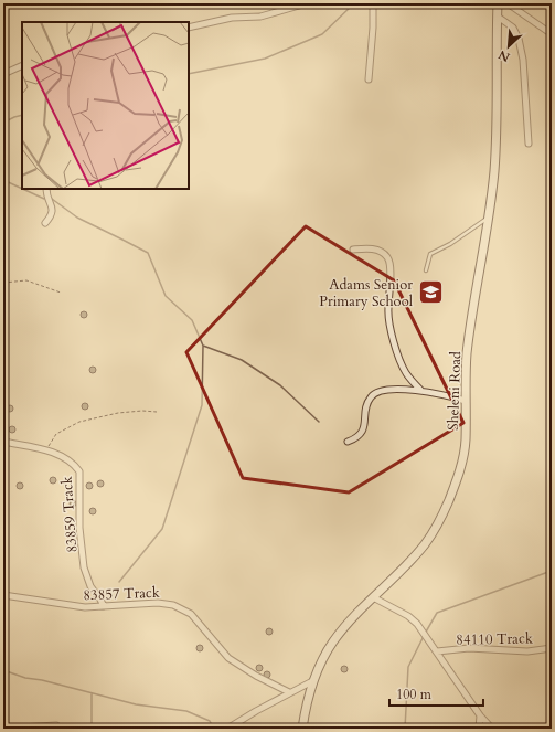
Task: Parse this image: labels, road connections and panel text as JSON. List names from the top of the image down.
{
  "streets": {
    "street": [
      "Sheleni Road",
      "83859 Track",
      "83857 Track",
      "84110 Track"
    ]
  },
  "crossings": [
    ["83859 Track", "83857 Track"]
  ],
  "places": {
    "school or university": ["Adams Senior Primary School"]
  },
  "scale_bar": "100 m",
  "north": "bottom left"
}
